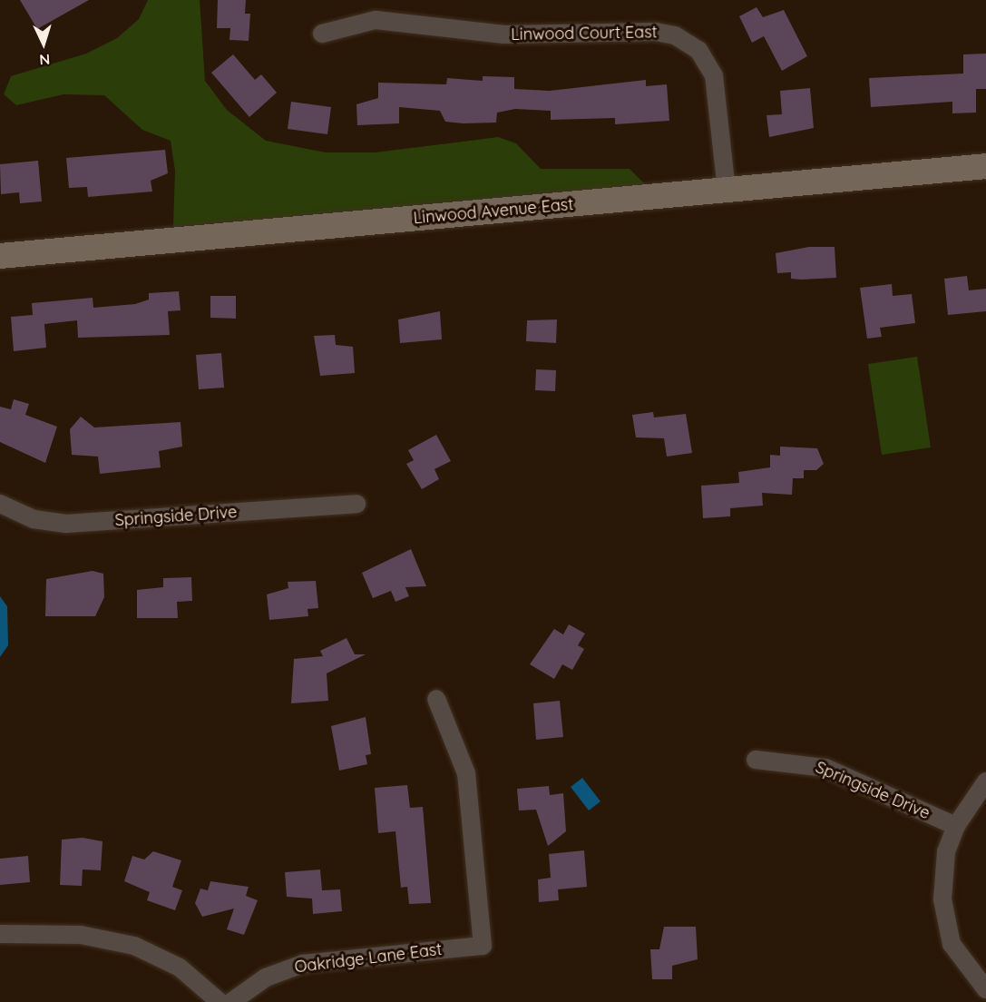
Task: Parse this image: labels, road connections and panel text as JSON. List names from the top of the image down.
{
  "streets": {
    "street": [
      "Linwood Court East",
      "Linwood Avenue East",
      "Springside Drive",
      "Oakridge Lane East"
    ]
  },
  "crossings": [
    ["Linwood Court East", "Linwood Avenue East"]
  ],
  "north": "bottom"
}
